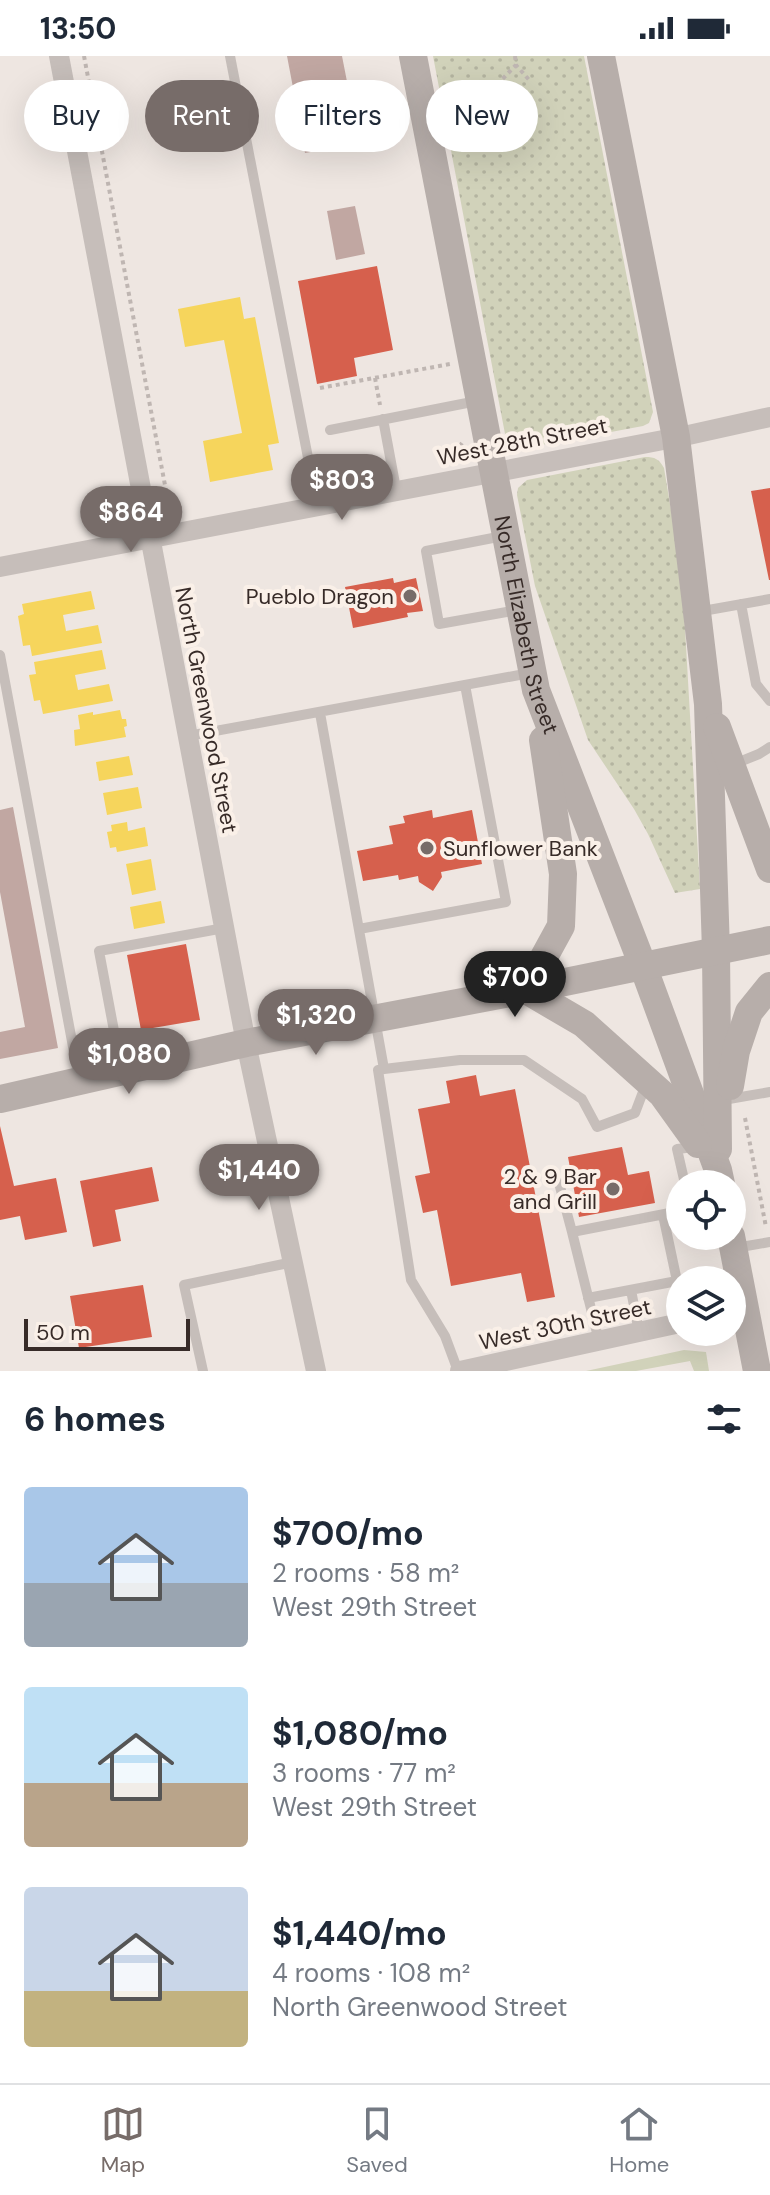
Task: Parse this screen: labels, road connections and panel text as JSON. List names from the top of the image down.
{
  "streets": {
    "main road": ["North Elizabeth Street"],
    "street": ["West 28th Street", "North Greenwood Street", "West 30th Street"]
  },
  "crossings": [
    ["West 28th Street", "North Elizabeth Street"],
    ["West 28th Street", "North Greenwood Street"]
  ],
  "places": ["Pueblo Dragon", "Sunflower Bank", "2 & 9 Bar and Grill"],
  "scale_bar": "50 m",
  "page": {
    "status": "13:50",
    "chip": [
      "Buy",
      "Rent",
      "Filters",
      "New"
    ],
    "price": [
      "$803",
      "$864",
      "$700",
      "$1,320",
      "$1,080",
      "$1,440"
    ],
    "scale": "50 m",
    "heading": "6 homes",
    "list": [
      {
        "name": "$700/mo",
        "note": "2 rooms · 58 m² · West 29th Street"
      },
      {
        "name": "$1,080/mo",
        "note": "3 rooms · 77 m² · West 29th Street"
      },
      {
        "name": "$1,440/mo",
        "note": "4 rooms · 108 m² · North Greenwood Street"
      }
    ],
    "tabs": ["Map", "Saved", "Home"]
  }
}
